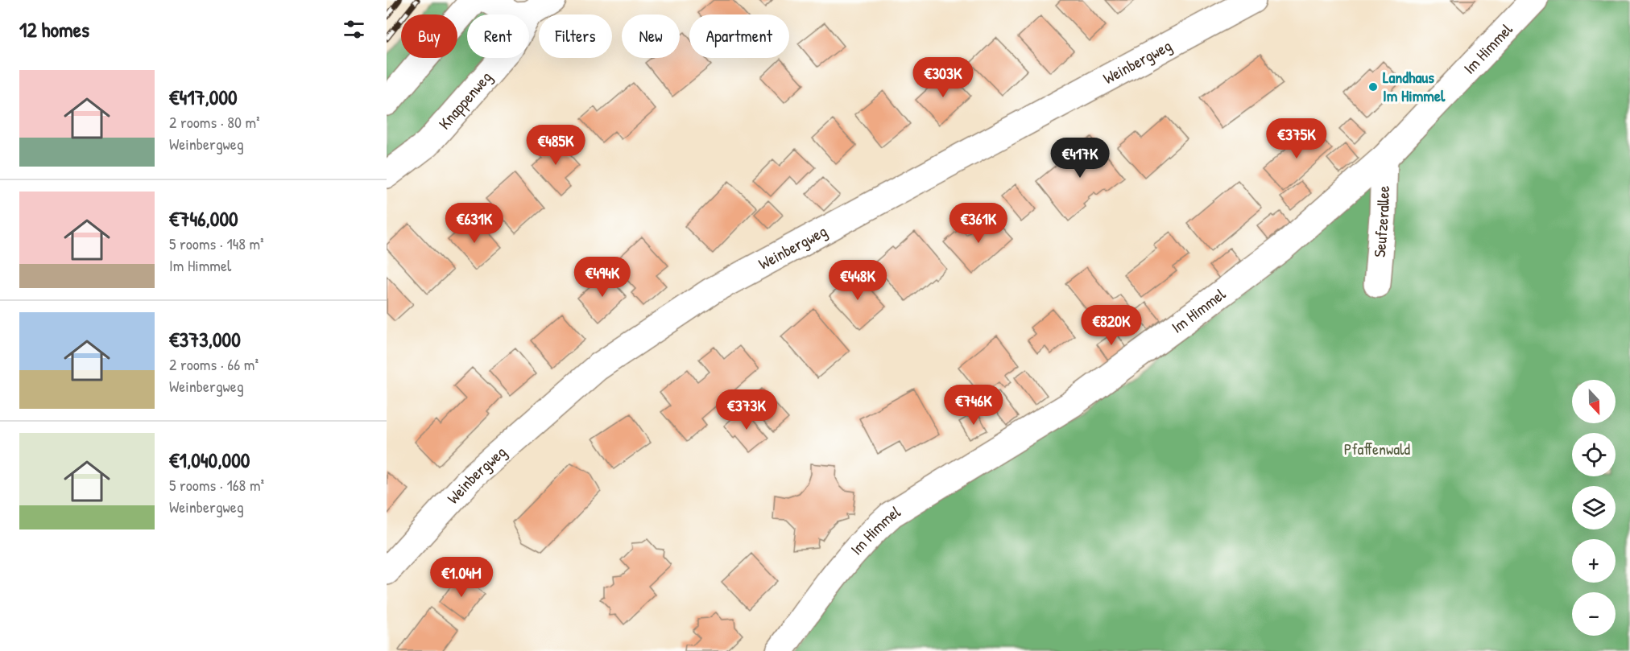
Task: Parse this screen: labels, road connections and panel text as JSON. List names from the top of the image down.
{
  "streets": {
    "street": [
      "Im Himmel",
      "Weinbergweg",
      "Knappenweg",
      "Seufzerallee"
    ]
  },
  "crossings": [
    ["Im Himmel", "Seufzerallee"]
  ],
  "parks": ["Pfaffenwald"],
  "places": ["Landhaus Im Himmel"],
  "north": "bottom",
  "page": {
    "heading": "12 homes",
    "chip": [
      "Buy",
      "Rent",
      "Filters",
      "New",
      "Apartment"
    ],
    "price": [
      "€303K",
      "€375K",
      "€485K",
      "€417K",
      "€631K",
      "€361K",
      "€494K",
      "€448K",
      "€820K",
      "€746K",
      "€373K",
      "€1.04M"
    ],
    "list": [
      {
        "name": "€417,000",
        "note": "2 rooms · 80 m² · Weinbergweg"
      },
      {
        "name": "€746,000",
        "note": "5 rooms · 148 m² · Im Himmel"
      },
      {
        "name": "€373,000",
        "note": "2 rooms · 66 m² · Weinbergweg"
      },
      {
        "name": "€1,040,000",
        "note": "5 rooms · 168 m² · Weinbergweg"
      }
    ],
    "map_buttons": ["+", "−"]
  }
}
